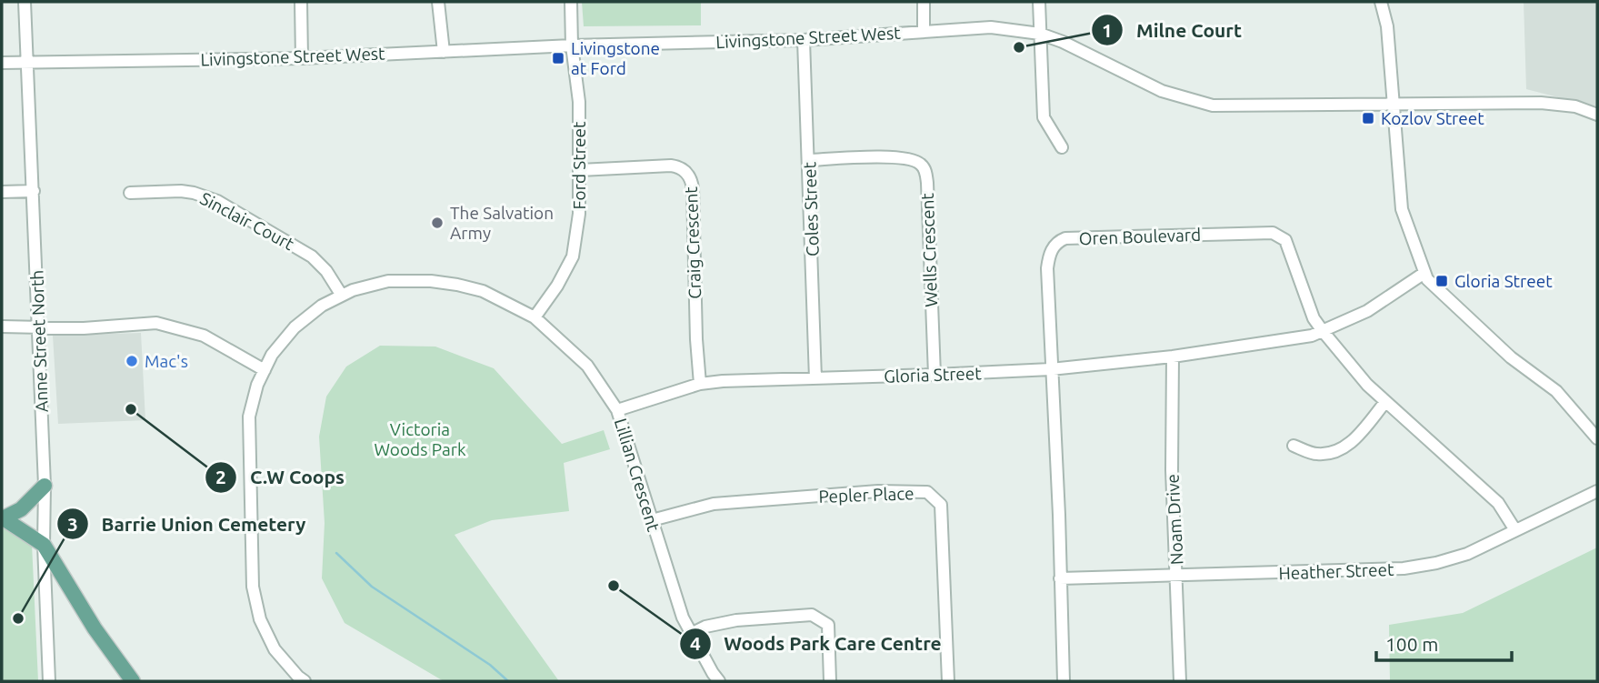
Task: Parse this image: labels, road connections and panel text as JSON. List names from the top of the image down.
{
  "streets": {
    "street": [
      "Livingstone Street West",
      "Ford Street",
      "Coles Street",
      "Sinclair Court",
      "Oren Boulevard",
      "Craig Crescent",
      "Wells Crescent",
      "Anne Street North",
      "Gloria Street",
      "Lillian Crescent",
      "Pepler Place",
      "Noam Drive",
      "Heather Street"
    ]
  },
  "crossings": [
    ["Livingstone Street West", "Ford Street"],
    ["Livingstone Street West", "Coles Street"],
    ["Livingstone Street West", "Anne Street North"],
    ["Ford Street", "Craig Crescent"],
    ["Ford Street", "Lillian Crescent"],
    ["Coles Street", "Wells Crescent"],
    ["Coles Street", "Gloria Street"],
    ["Sinclair Court", "Lillian Crescent"],
    ["Oren Boulevard", "Gloria Street"],
    ["Oren Boulevard", "Heather Street"],
    ["Craig Crescent", "Gloria Street"],
    ["Wells Crescent", "Gloria Street"],
    ["Gloria Street", "Lillian Crescent"],
    ["Gloria Street", "Noam Drive"],
    ["Lillian Crescent", "Pepler Place"],
    ["Noam Drive", "Heather Street"]
  ],
  "parks": ["Victoria Woods Park"],
  "places": {
    "other": [
      "Milne Court",
      "The Salvation Army",
      "Mac's",
      "C.W Coops",
      "Woods Park Care Centre",
      "Barrie Union Cemetery"
    ],
    "transit": ["Livingstone at Ford", "Kozlov Street", "Gloria Street"]
  },
  "scale_bar": "100 m"
}
